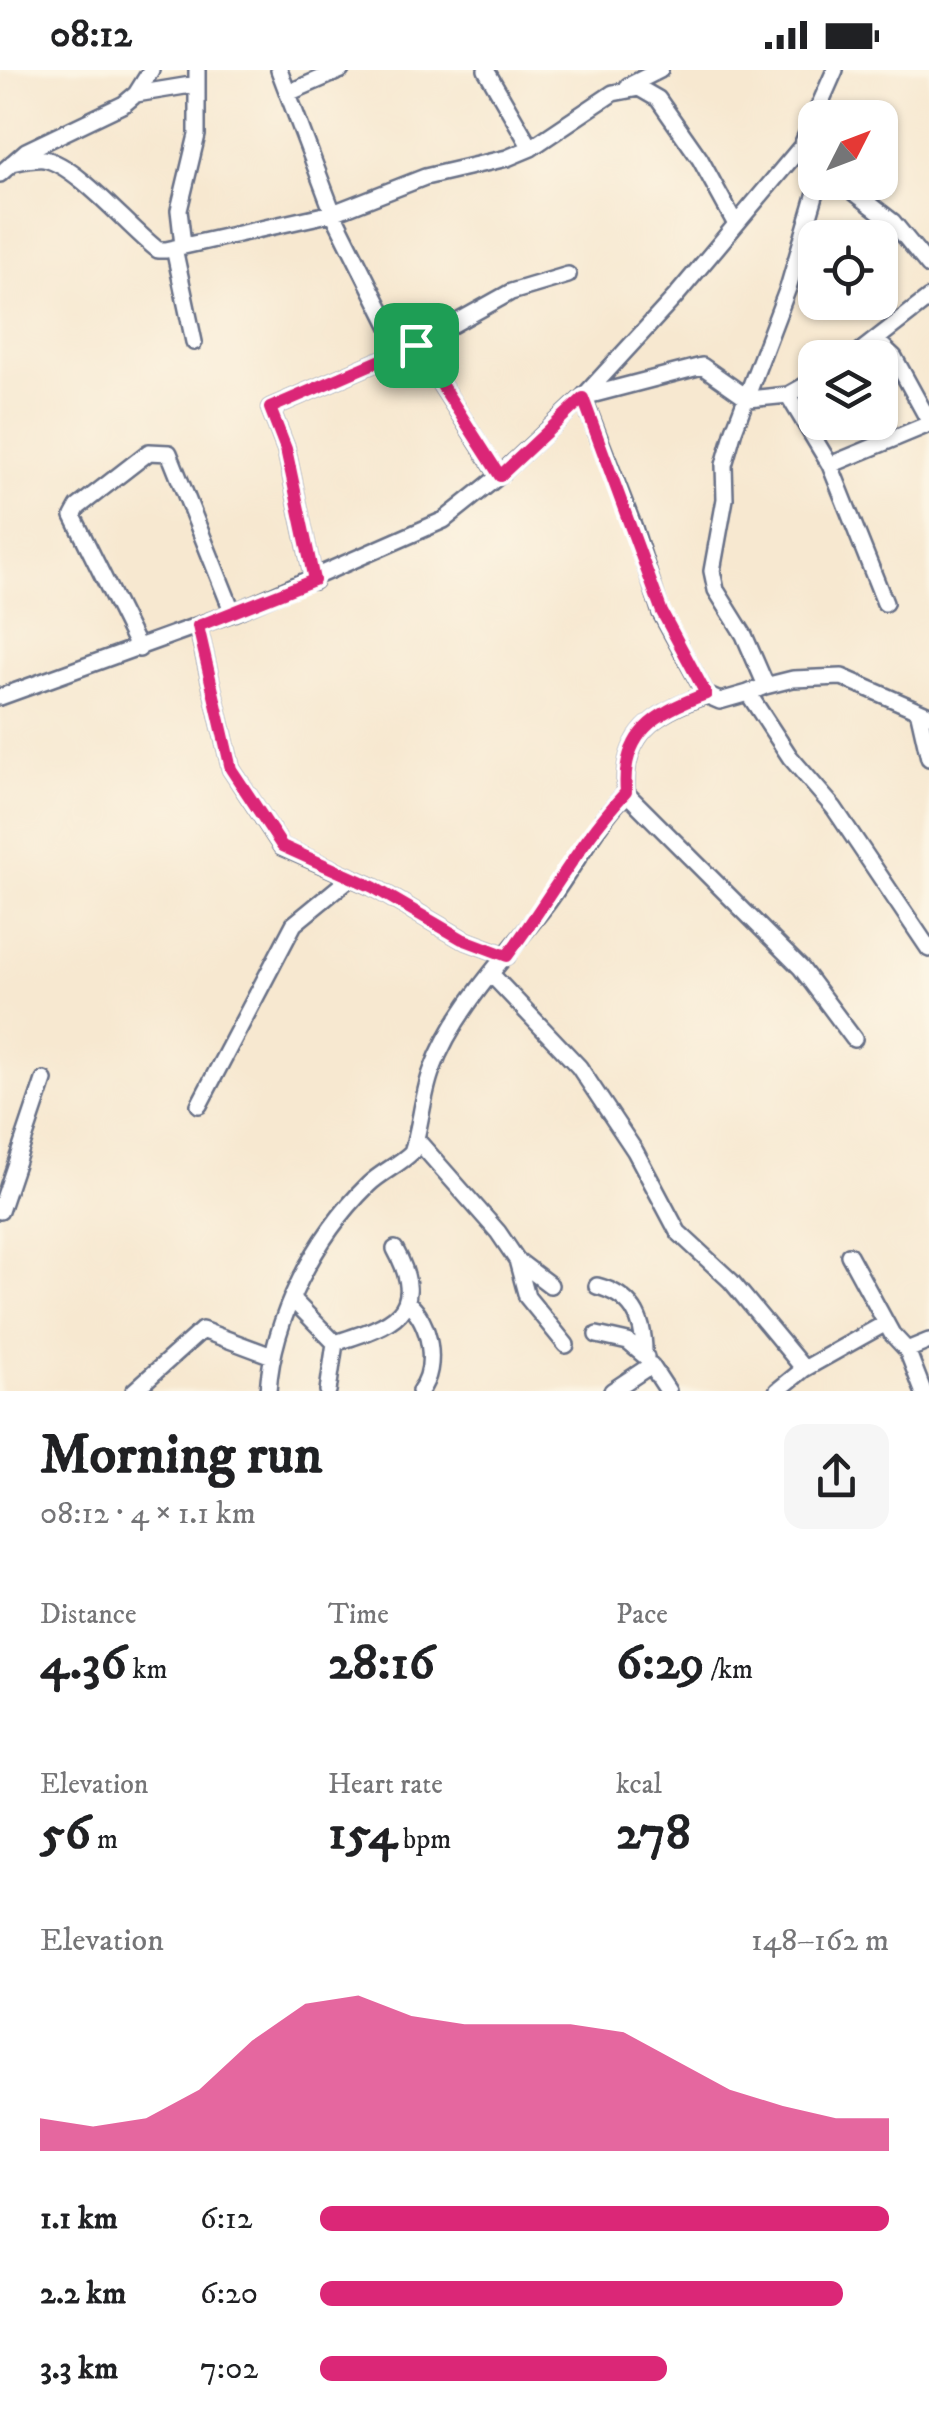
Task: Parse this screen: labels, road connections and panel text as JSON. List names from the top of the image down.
{
  "north": "top right",
  "page": {
    "status": "08:12",
    "heading": ["Morning run", "08:12 · 4 × 1.1 km"],
    "stats": [
      ["Distance", "4.36 km"],
      ["Time", "28:16"],
      ["Pace", "6:29 /km"],
      ["Elevation", "56 m"],
      ["Heart rate", "154 bpm"],
      ["kcal", "278"]
    ],
    "chart": ["Elevation", "148–162 m"],
    "list": [
      {
        "name": "1.1 km",
        "note": "6:12"
      },
      {
        "name": "2.2 km",
        "note": "6:20"
      },
      {
        "name": "3.3 km",
        "note": "7:02"
      }
    ]
  }
}
